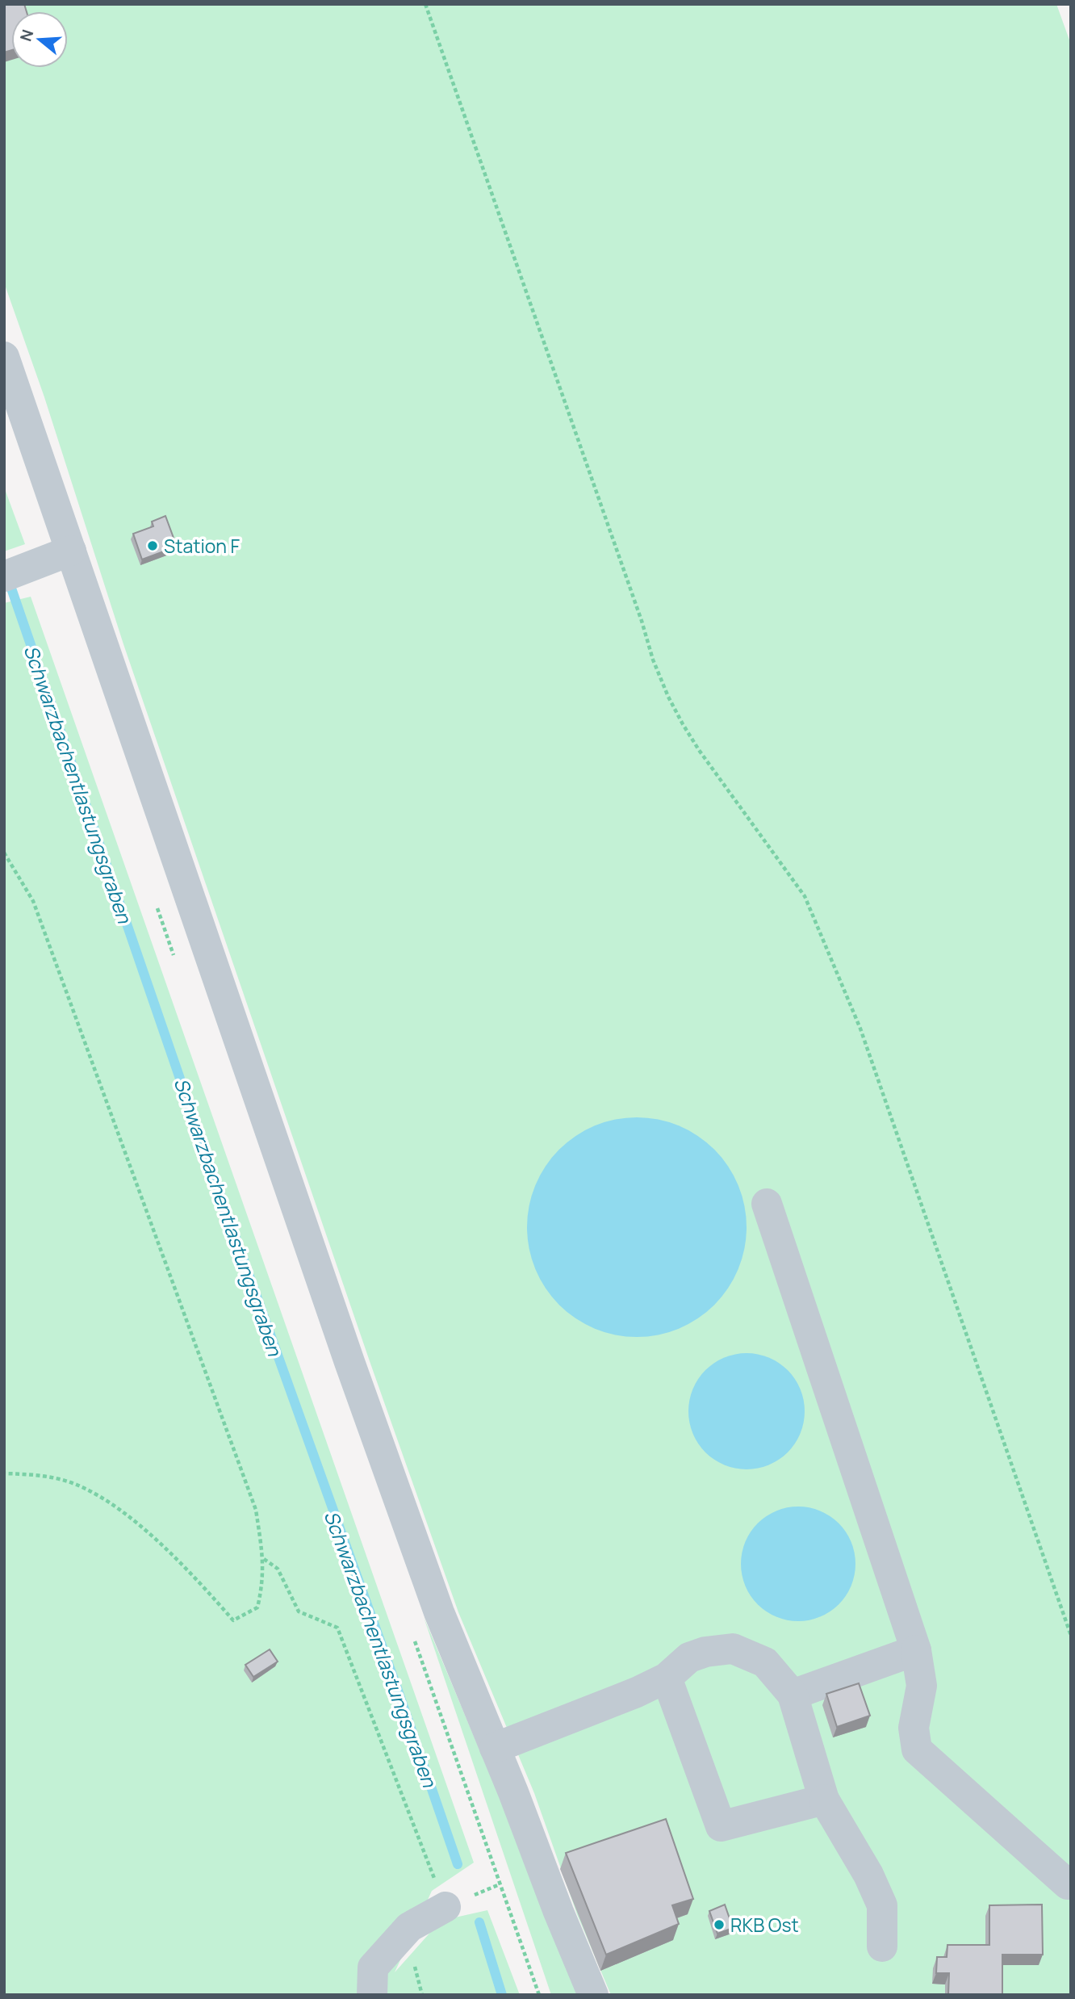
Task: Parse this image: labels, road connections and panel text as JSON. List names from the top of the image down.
{
  "water": ["Schwarzbachentlastungsgraben"],
  "places": ["Station F", "RKB Ost"],
  "north": "left"
}
